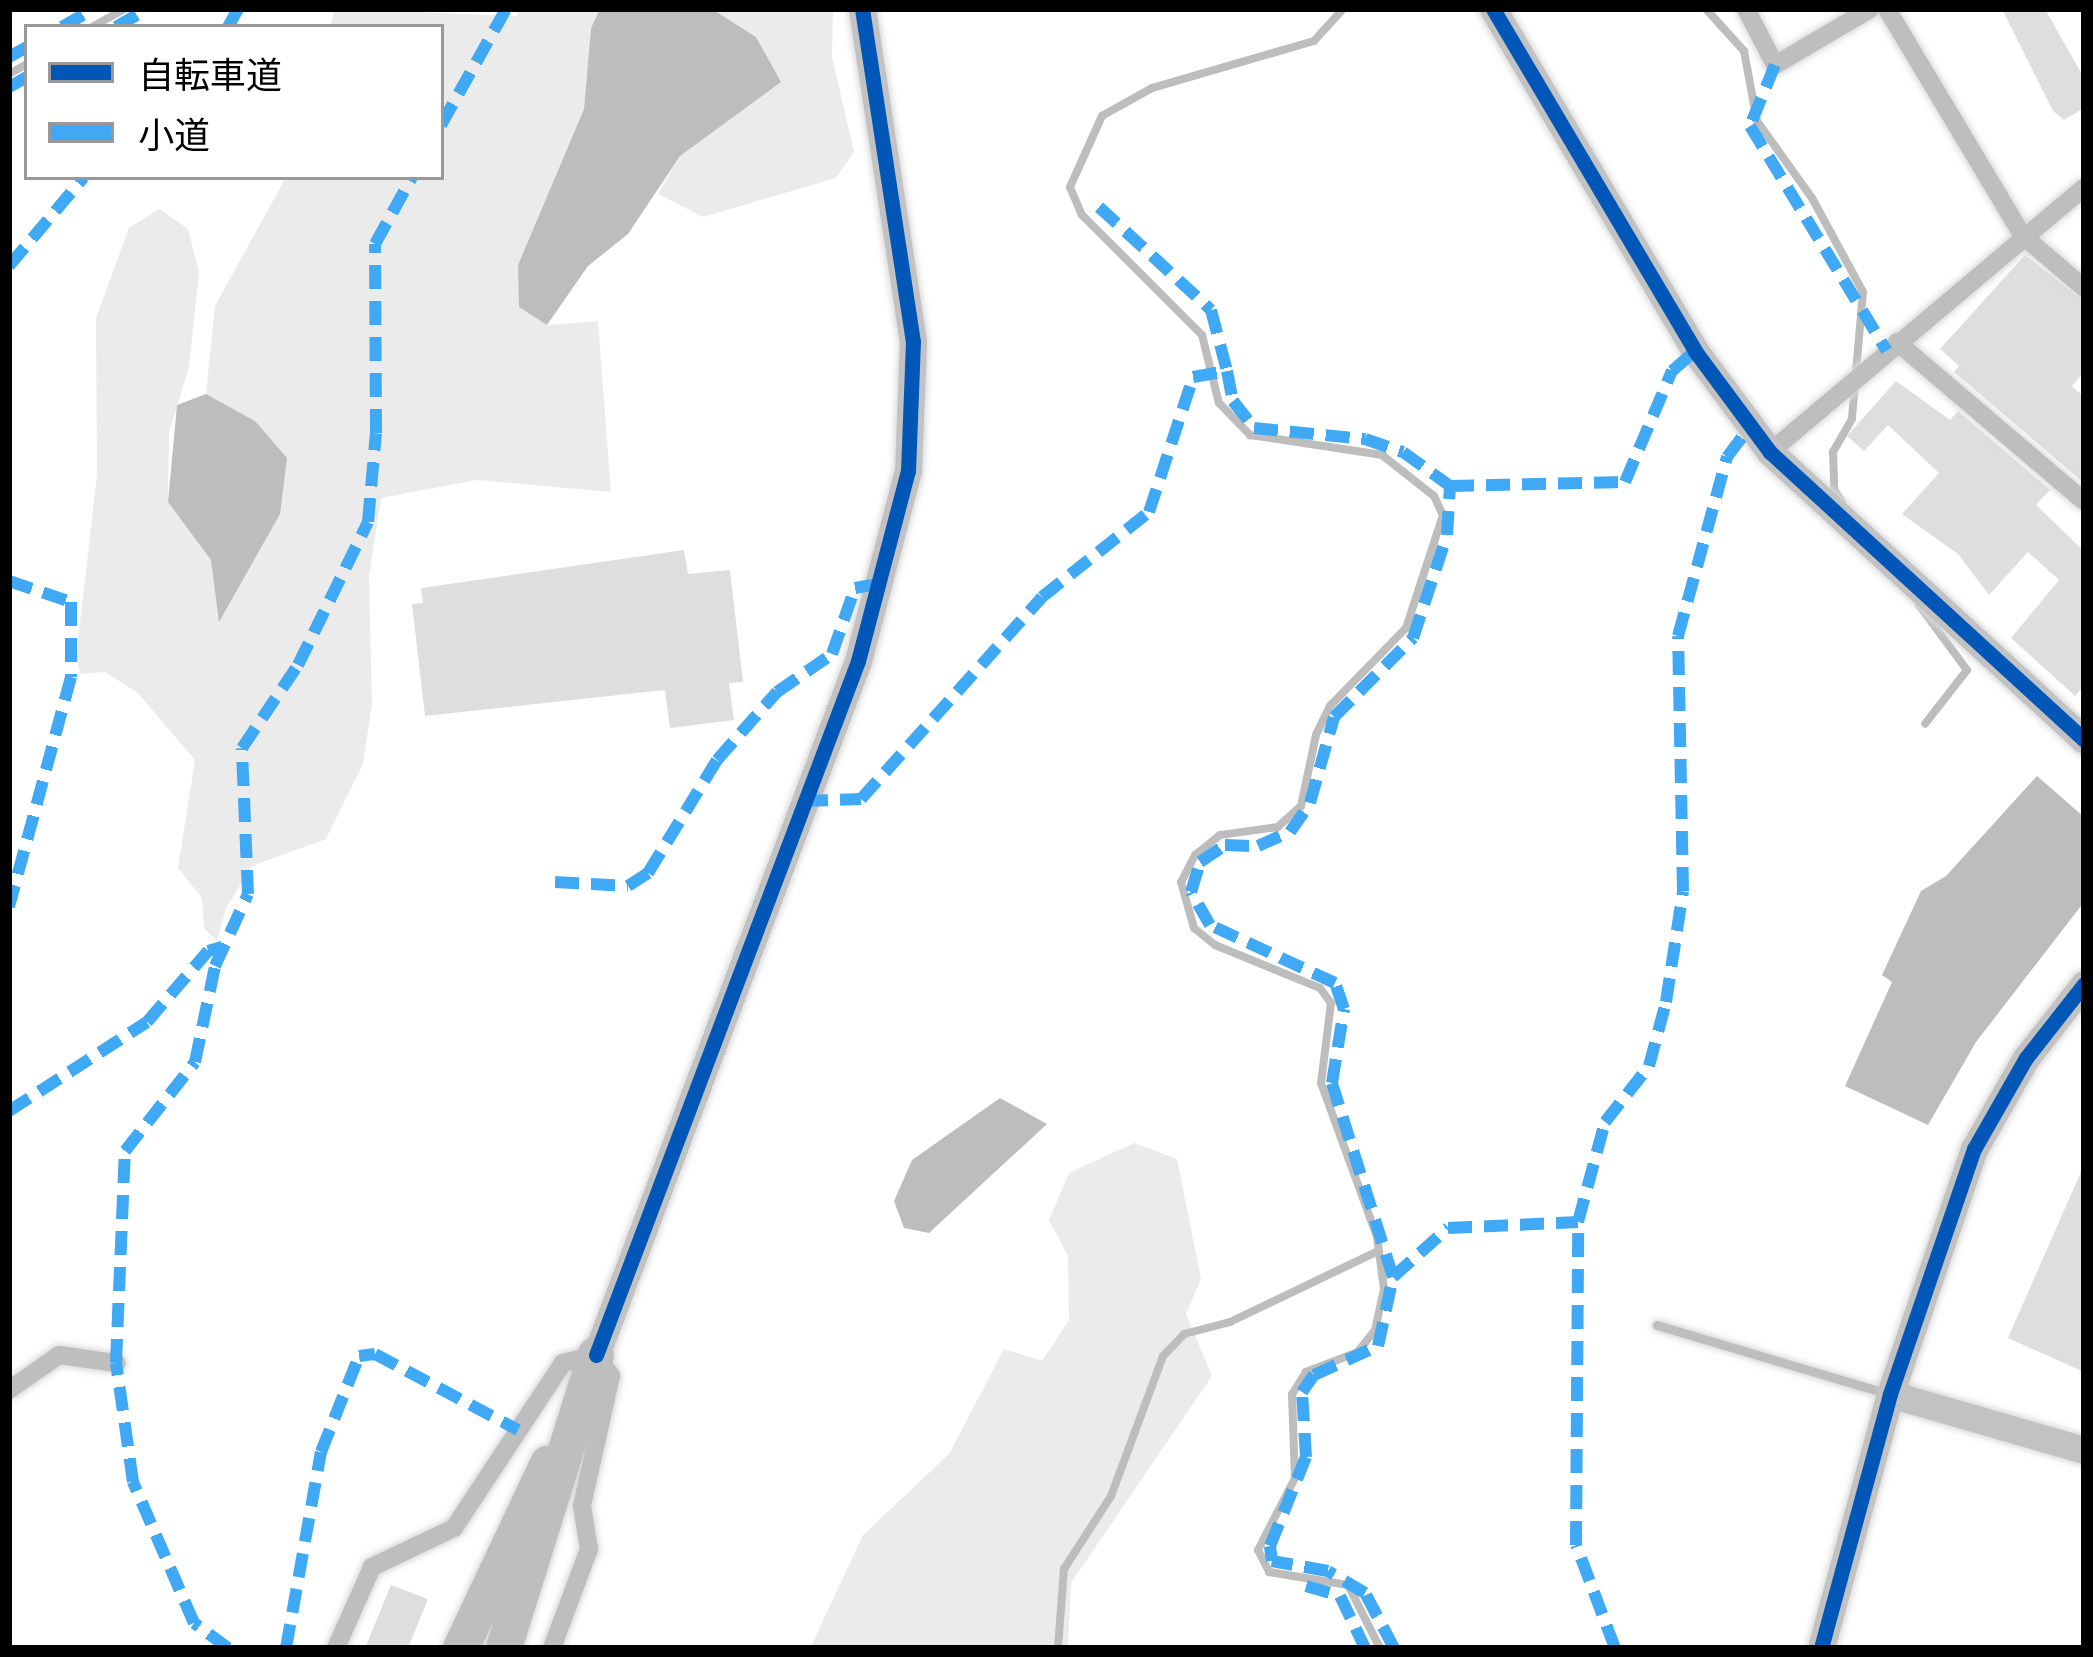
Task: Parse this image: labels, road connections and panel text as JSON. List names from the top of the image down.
{
  "legend": ["自転車道", "小道"]
}
